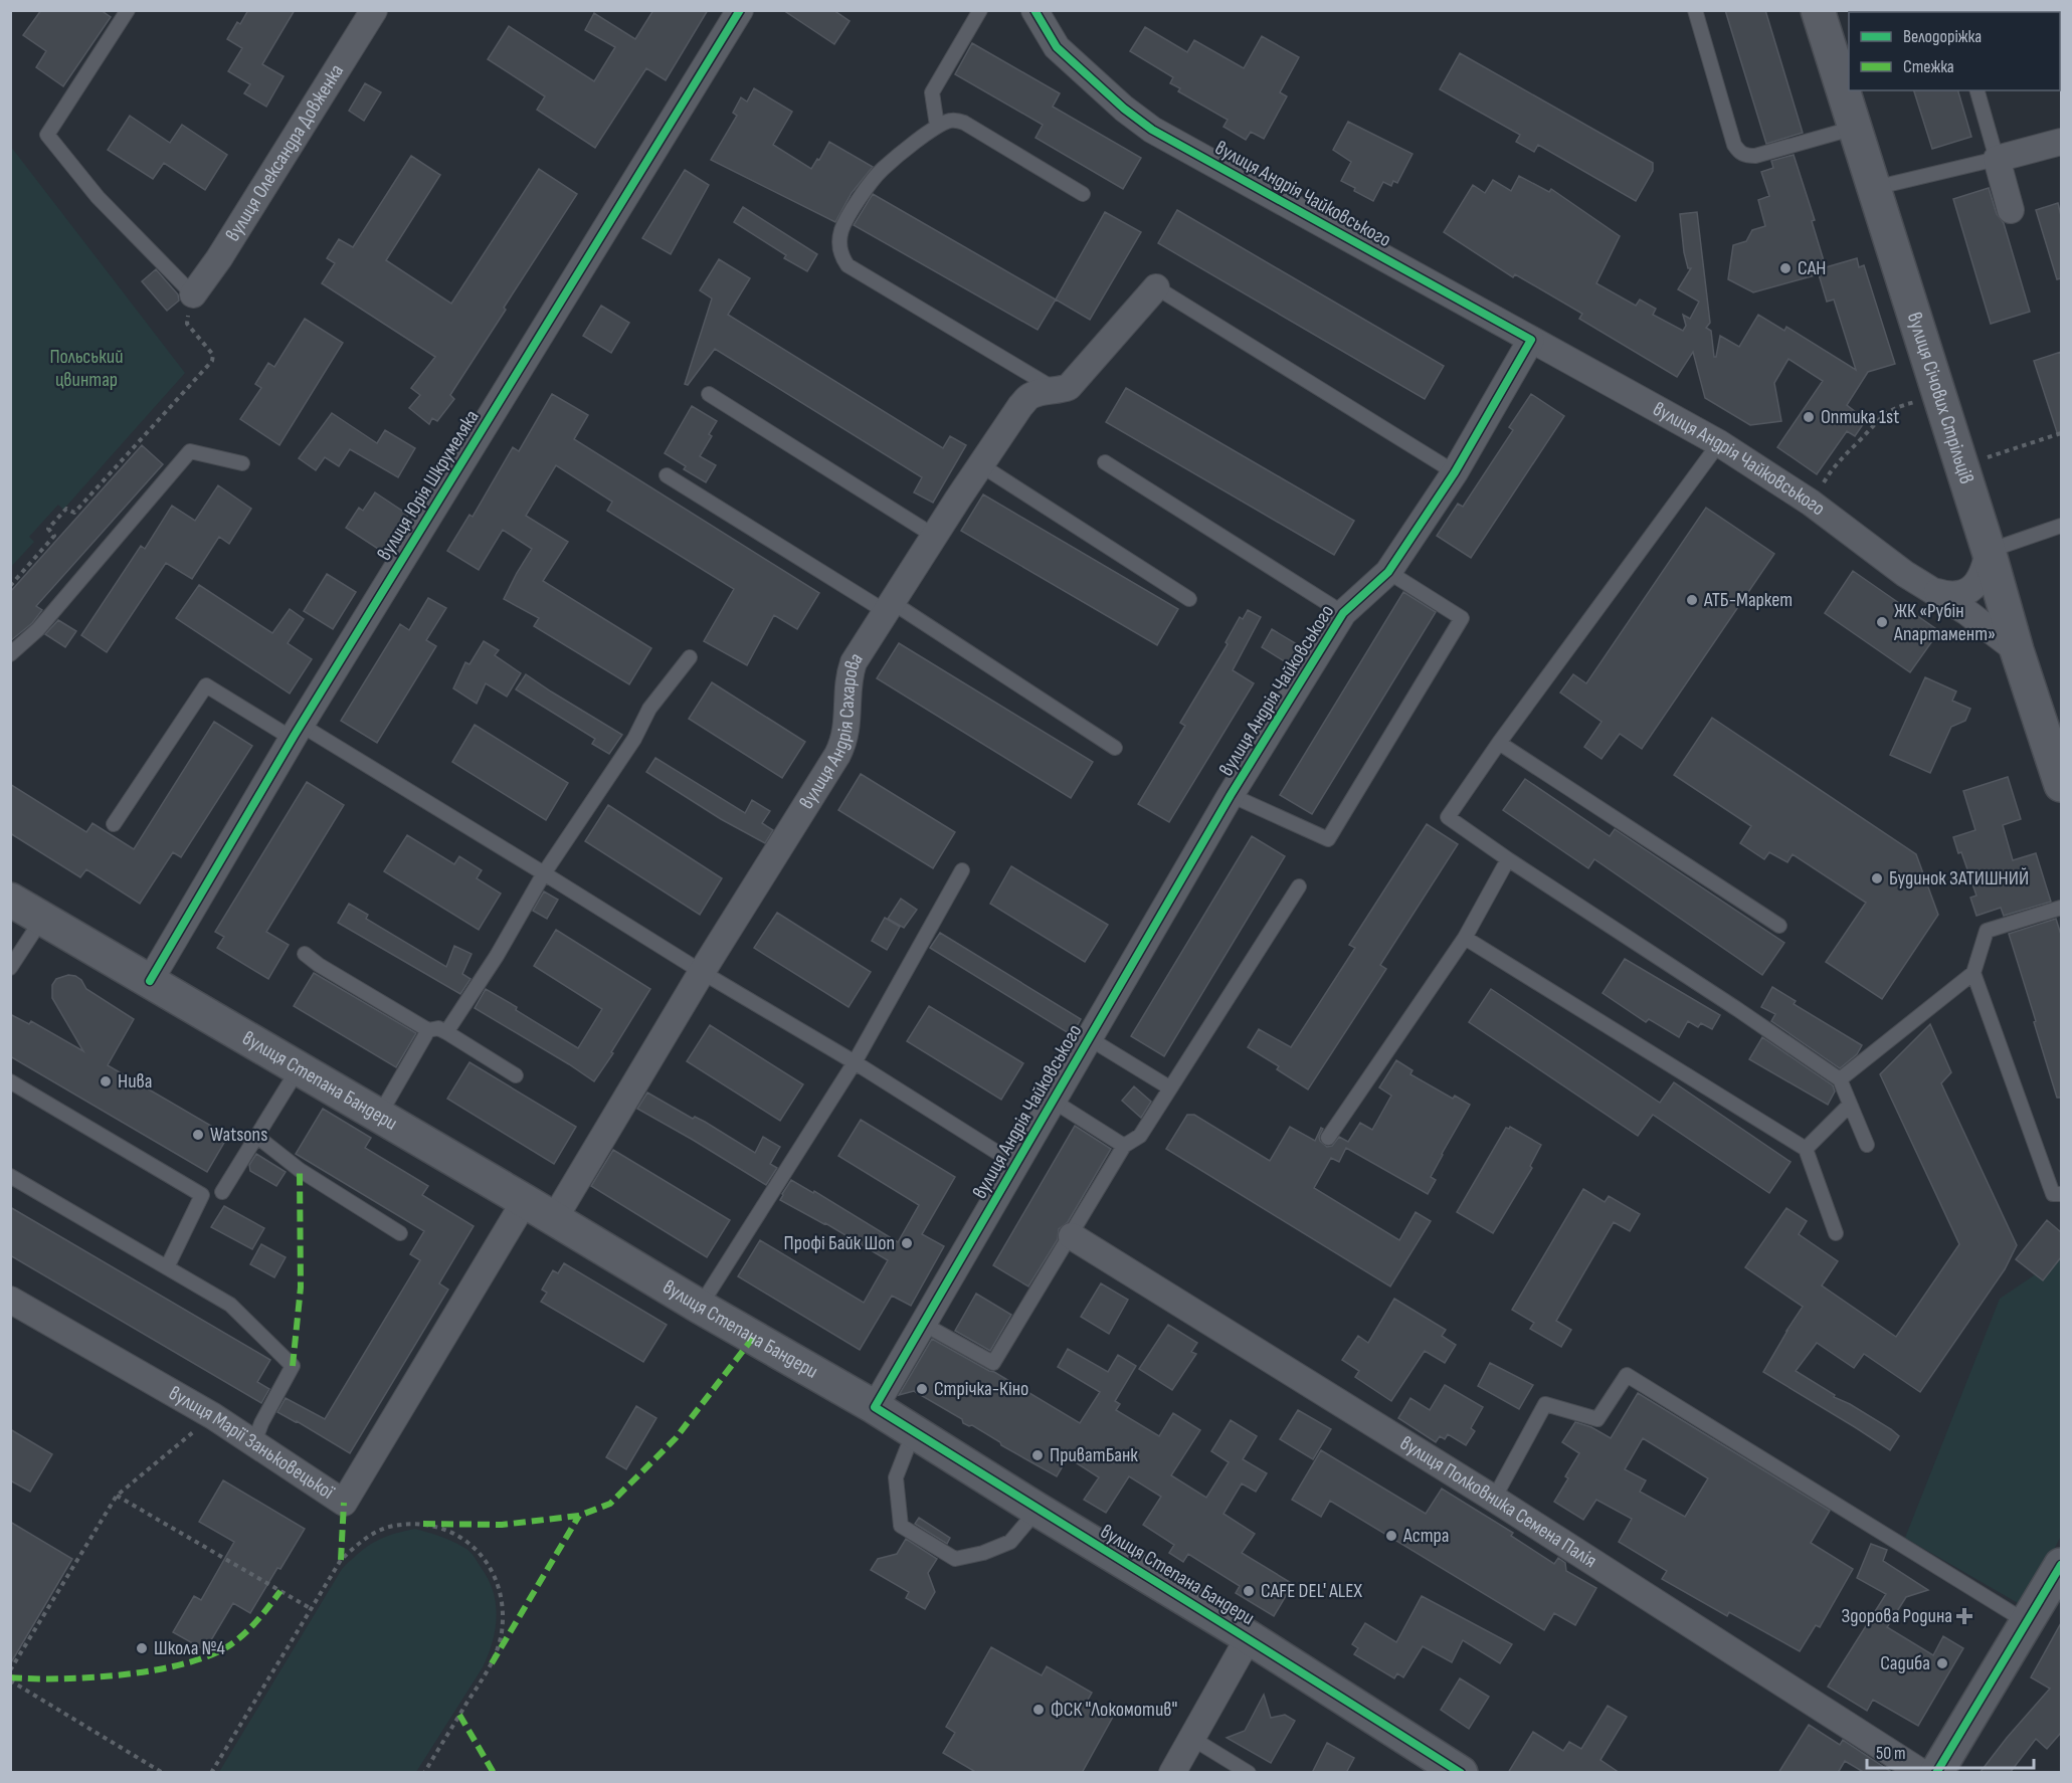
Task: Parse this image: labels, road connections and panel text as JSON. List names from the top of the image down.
{
  "streets": {
    "street": [
      "вулиця Олександра Довженка",
      "вулиця Андрія Чайковського",
      "вулиця Січових Стрільців",
      "вулиця Юрія Шкрумеляка",
      "вулиця Андрія Сахарова",
      "вулиця Степана Бандери",
      "вулиця Марії Заньковецької",
      "вулиця Полковника Семена Палія"
    ]
  },
  "crossings": [
    ["вулиця Андрія Чайковського", "вулиця Січових Стрільців"],
    ["вулиця Андрія Чайковського", "вулиця Степана Бандери"],
    ["вулиця Юрія Шкрумеляка", "вулиця Степана Бандери"],
    ["вулиця Андрія Сахарова", "вулиця Степана Бандери"],
    ["вулиця Степана Бандери", "вулиця Марії Заньковецької"]
  ],
  "parks": ["Польський цвинтар"],
  "places": {
    "other": [
      "САН",
      "Оптика 1st",
      "АТБ-Маркет",
      "ЖК «Рубін Апартамент»",
      "Будинок ЗАТИШНИЙ",
      "Нива",
      "Watsons",
      "Профі Байк Шоп",
      "Стрічка-Кіно",
      "ПриватБанк",
      "Астра",
      "CAFE DEL' ALEX",
      "Школа №4",
      "Садиба",
      "ФСК \"Локомотив\""
    ],
    "health": ["Здорова Родина"]
  },
  "legend": ["Велодоріжка", "Стежка"],
  "scale_bar": "50 m"
}
